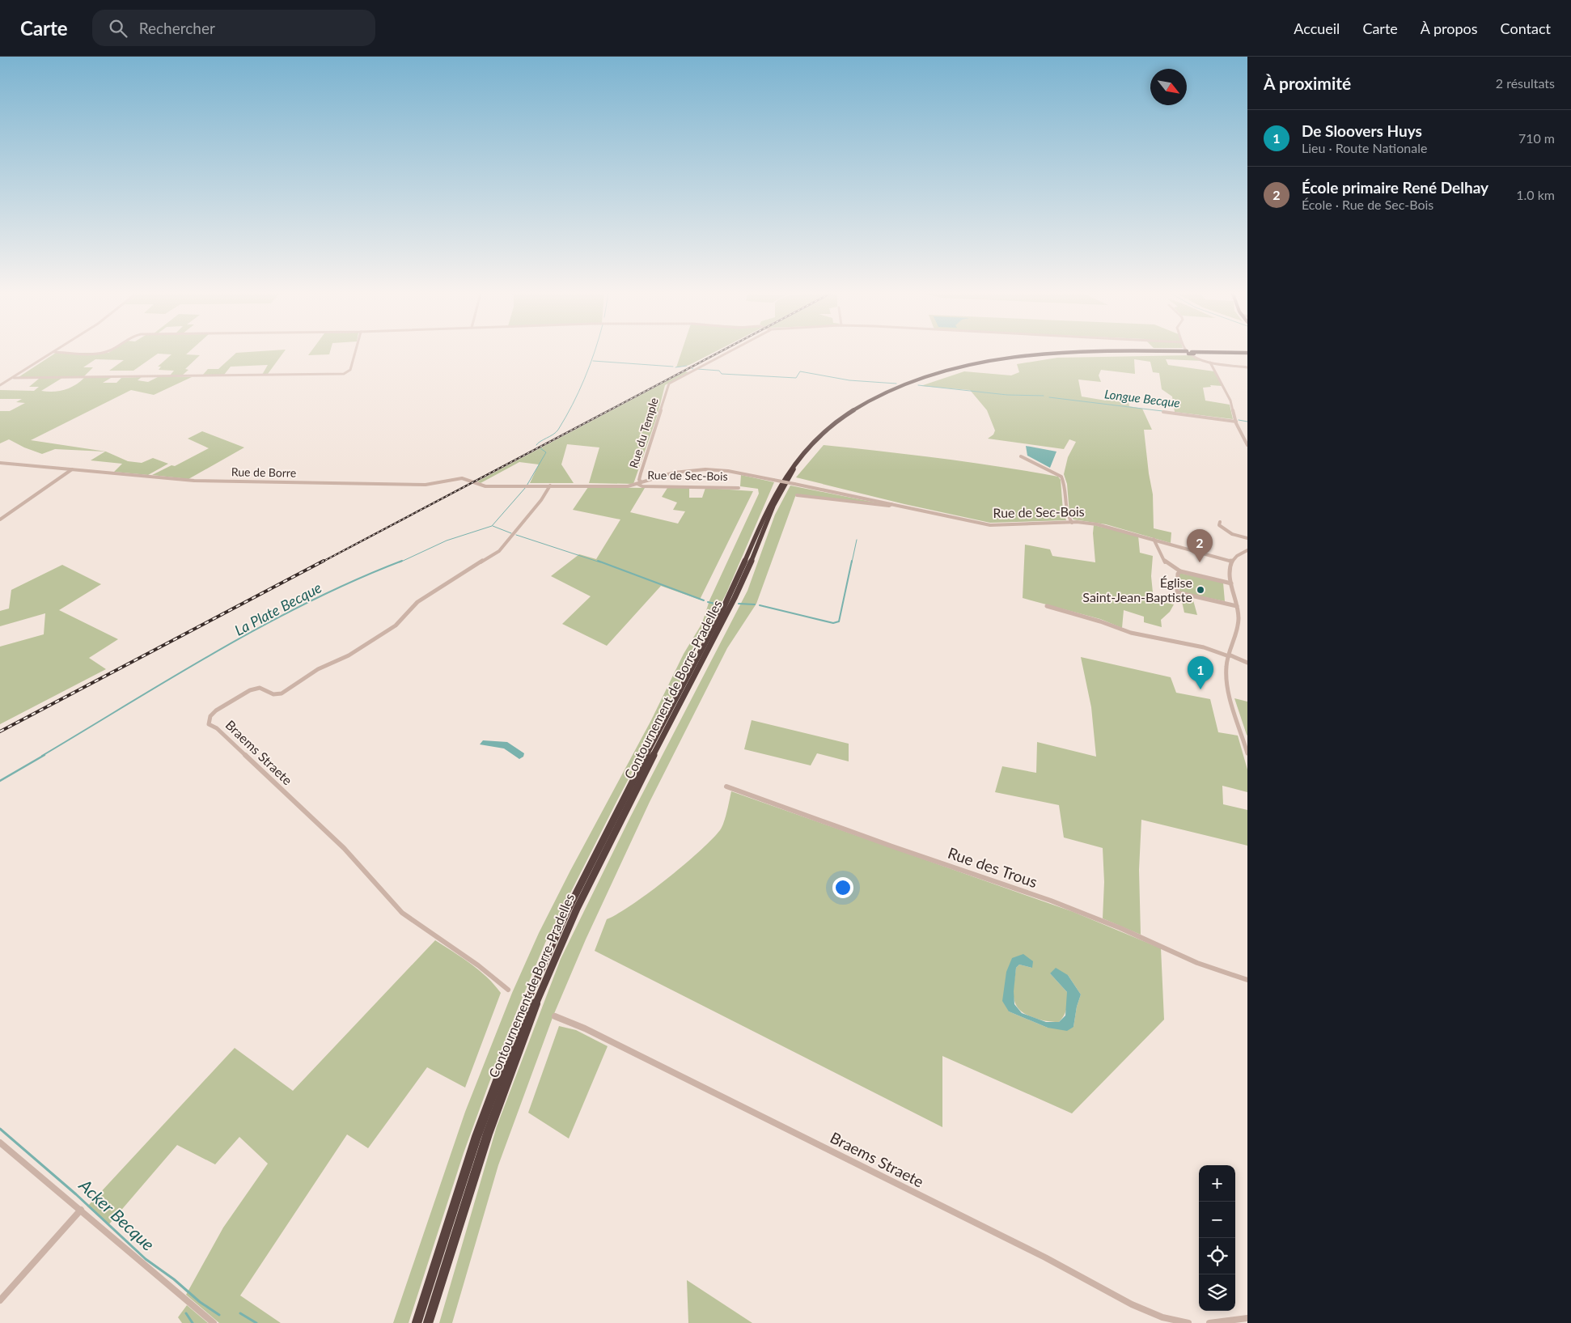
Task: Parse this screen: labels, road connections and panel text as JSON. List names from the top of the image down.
{
  "streets": {
    "highway": ["Contournement de Borre-Pradelles"],
    "street": [
      "Rue du Temple",
      "Rue de Borre",
      "Rue de Sec-Bois",
      "Braems Straete",
      "Rue des Trous"
    ]
  },
  "crossings": [
    ["Rue du Temple", "Rue de Sec-Bois"],
    ["Rue de Borre", "Rue de Sec-Bois"],
    ["Rue de Sec-Bois", "Braems Straete"]
  ],
  "water": ["Longue Becque", "La Plate Becque", "Acker Becque"],
  "places": ["Église Saint-Jean-Baptiste"],
  "north": "bottom right",
  "page": {
    "header": "Carte",
    "search": "Rechercher",
    "nav": [
      "Accueil",
      "Carte",
      "À propos",
      "Contact"
    ],
    "heading": ["À proximité", "2 résultats"],
    "list": [
      {
        "mark": "1",
        "name": "De Sloovers Huys",
        "note": "Lieu · Route Nationale",
        "value": "710 m"
      },
      {
        "mark": "2",
        "name": "École primaire René Delhay",
        "note": "École · Rue de Sec-Bois",
        "value": "1.0 km"
      }
    ],
    "pins": ["2", "1"],
    "map_buttons": ["+", "−"]
  }
}
